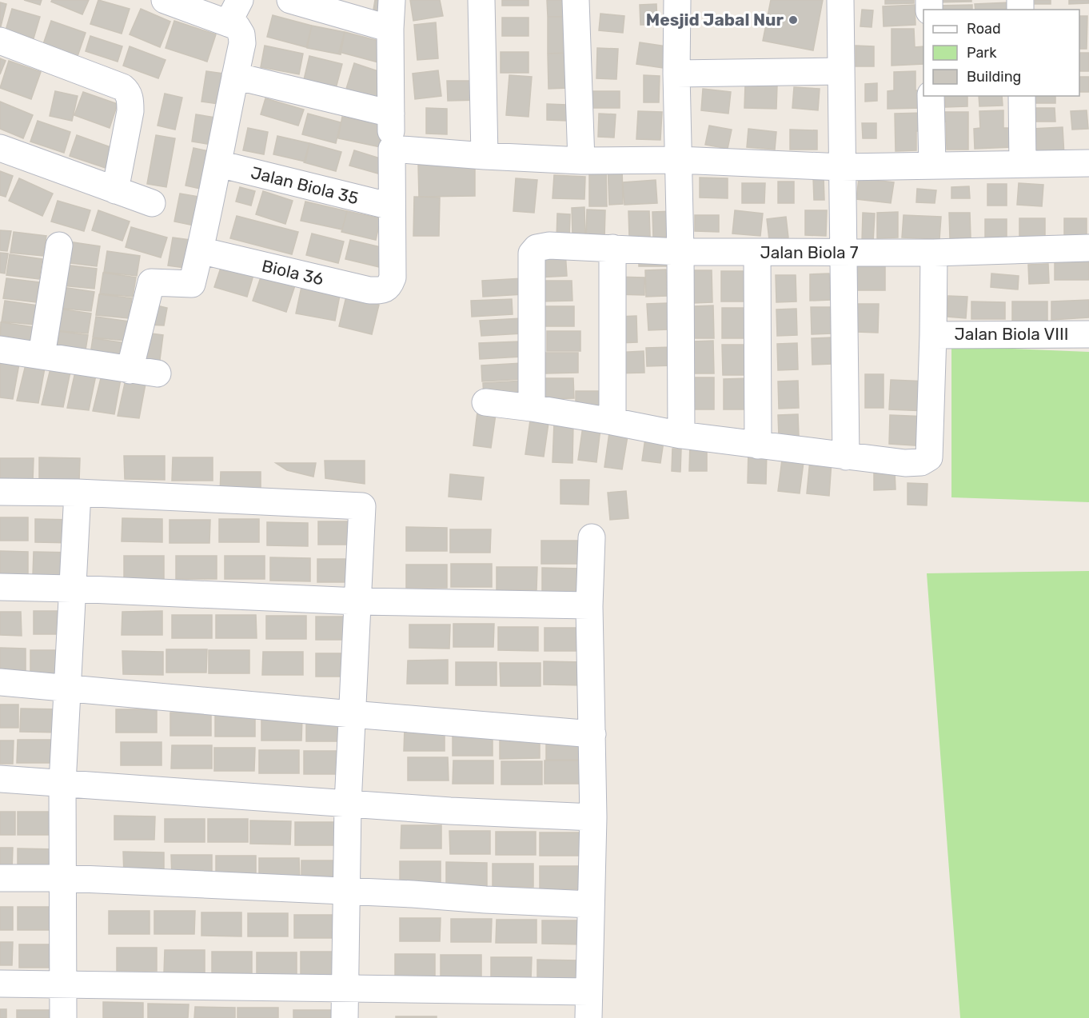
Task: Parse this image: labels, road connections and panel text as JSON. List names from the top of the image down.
{
  "streets": {
    "street": [
      "Jalan Biola 35",
      "Jalan Biola 7",
      "Biola 36",
      "Jalan Biola VIII"
    ]
  },
  "crossings": [
    ["Jalan Biola 35", "Biola 36"]
  ],
  "places": ["Mesjid Jabal Nur"],
  "legend": ["Road", "Park", "Building"]
}
